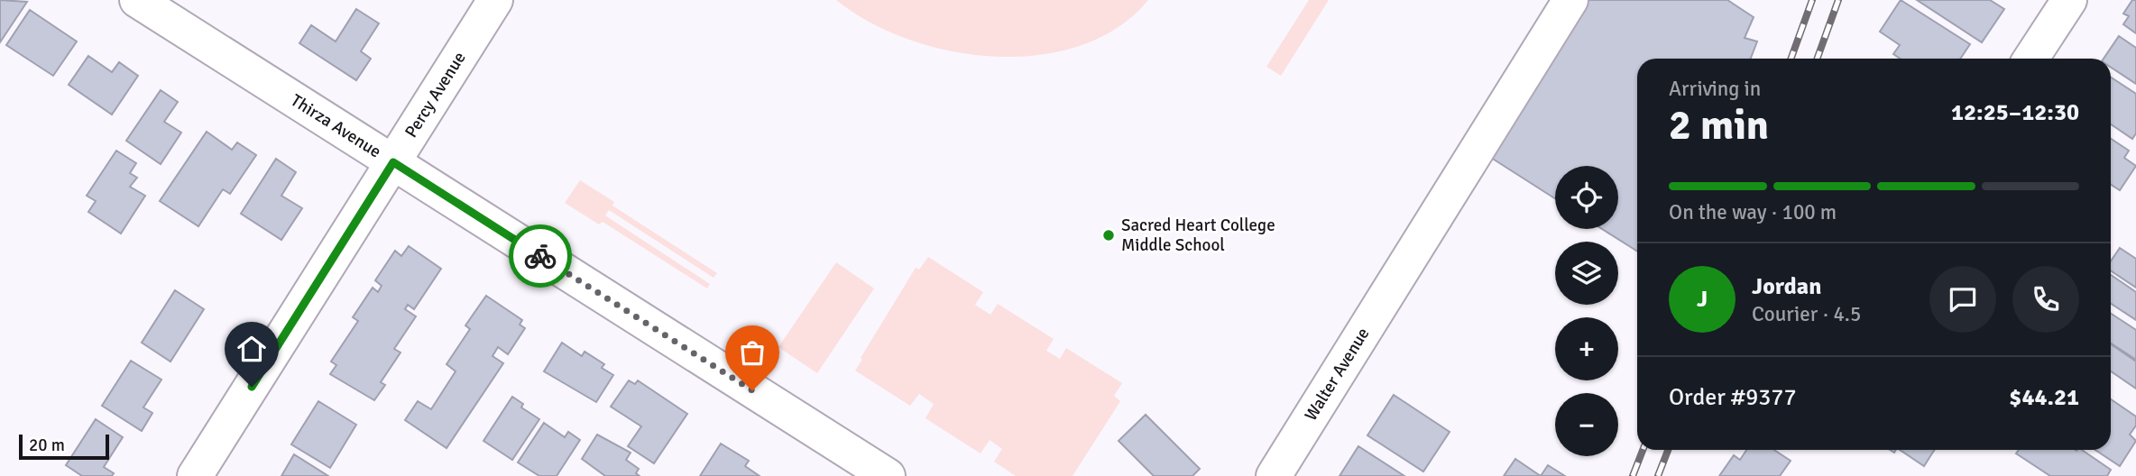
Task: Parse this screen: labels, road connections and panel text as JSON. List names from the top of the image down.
{
  "streets": {
    "street": ["Percy Avenue", "Thirza Avenue", "Walter Avenue"]
  },
  "crossings": [
    ["Percy Avenue", "Thirza Avenue"]
  ],
  "places": ["Sacred Heart College Middle School"],
  "scale_bar": "20 m",
  "page": {
    "heading": ["2 min", "Arriving in", "12:25–12:30"],
    "panel": [
      "Jordan",
      "Courier · 4.5",
      "Order #9377",
      "$44.21"
    ],
    "map_buttons": ["+", "−"],
    "bar": "On the way · 100 m",
    "round": "J",
    "scale": "20 m"
  }
}
